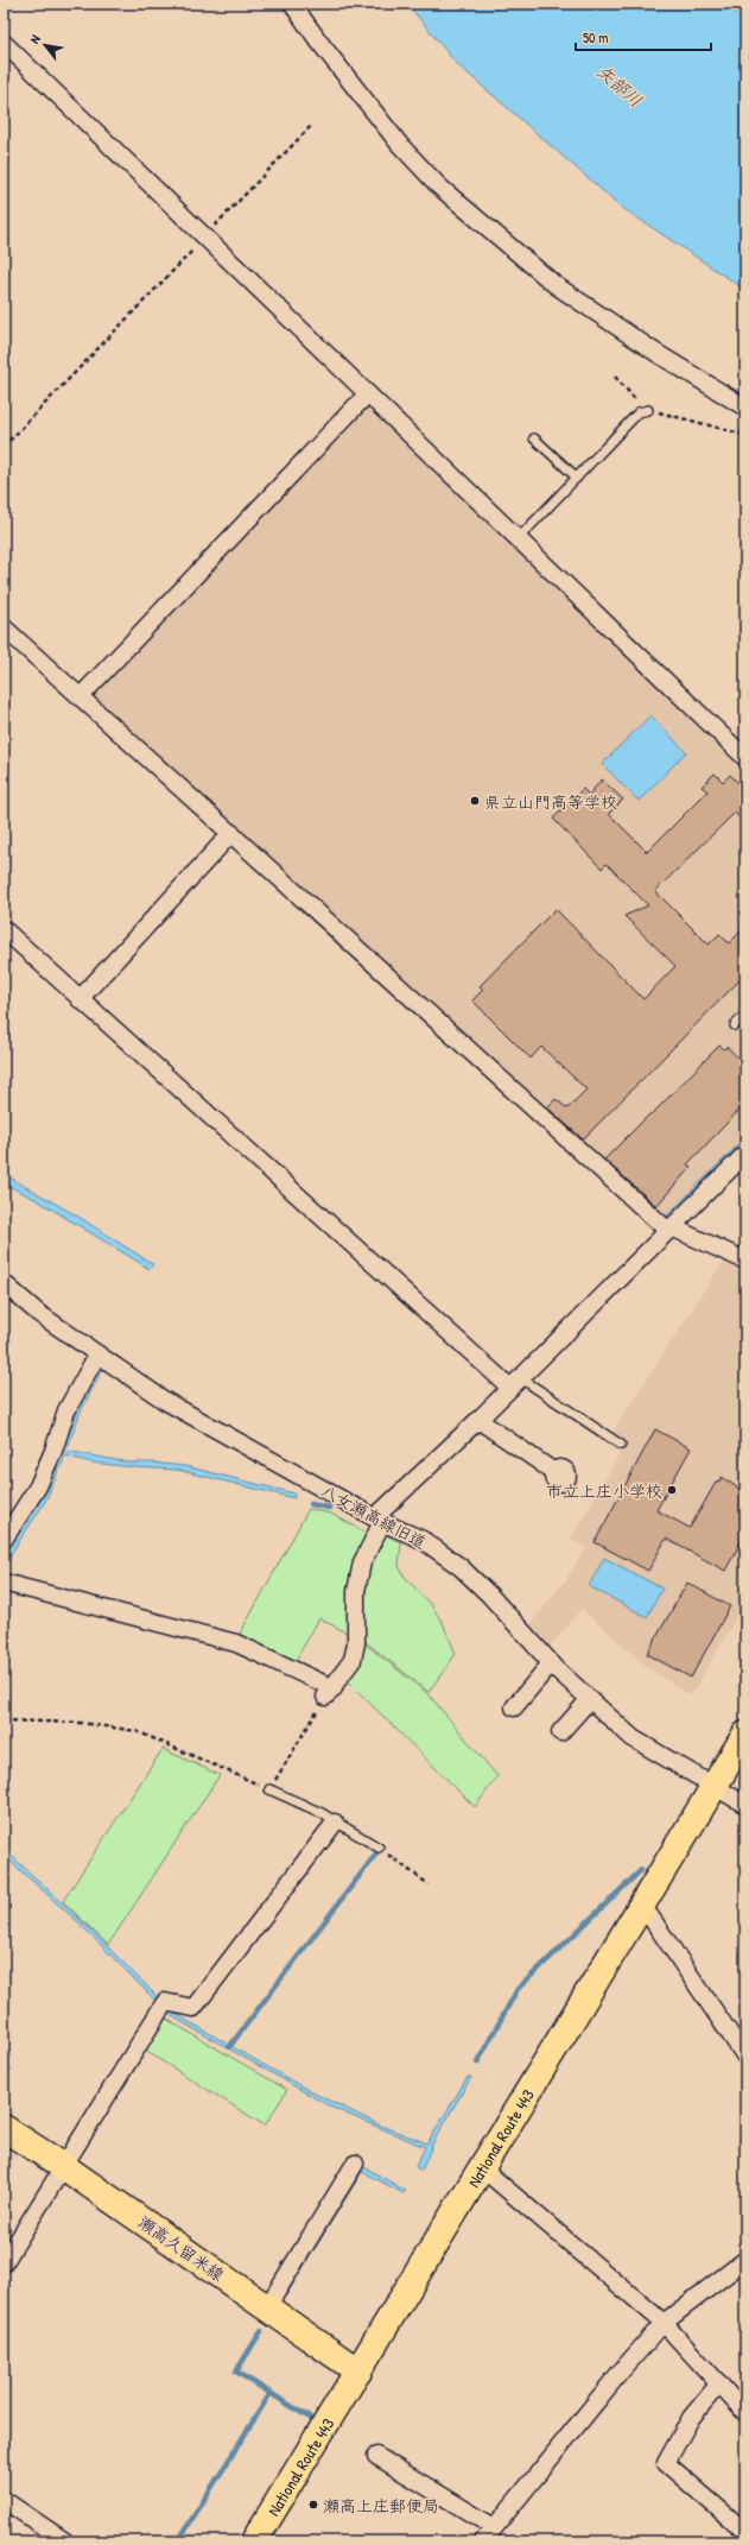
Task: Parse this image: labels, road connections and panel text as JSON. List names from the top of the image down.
{
  "streets": {
    "main road": ["National Route 443", "瀬高久留米線"],
    "street": ["八女瀬高線旧道"]
  },
  "crossings": [
    ["八女瀬高線旧道", "National Route 443"],
    ["National Route 443", "瀬高久留米線"]
  ],
  "water": ["矢部川"],
  "places": ["県立山門高等学校", "市立上庄小学校", "瀬高上庄郵便局"],
  "scale_bar": "50 m",
  "north": "top left"
}
